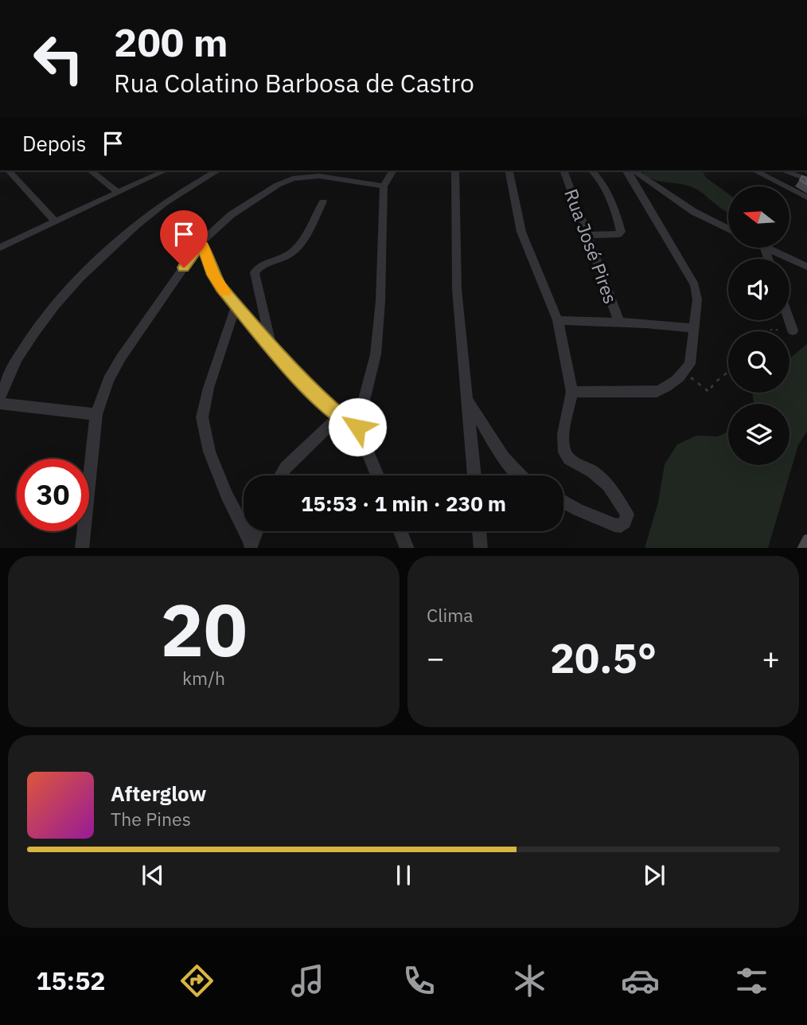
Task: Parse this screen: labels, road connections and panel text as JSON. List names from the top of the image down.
{
  "streets": {
    "street": ["Rua José Pires"]
  },
  "north": "left",
  "page": {
    "turn": ["200 m", "Rua Colatino Barbosa de Castro"],
    "then": "Depois",
    "limit": "30",
    "trip": "15:53 · 1 min · 230 m",
    "tile": [
      ["20", "km/h"],
      "Clima"
    ],
    "heat": ["−", "20.5°", "+"],
    "song": ["Afterglow", "The Pines"],
    "tabs": "15:52"
  }
}
